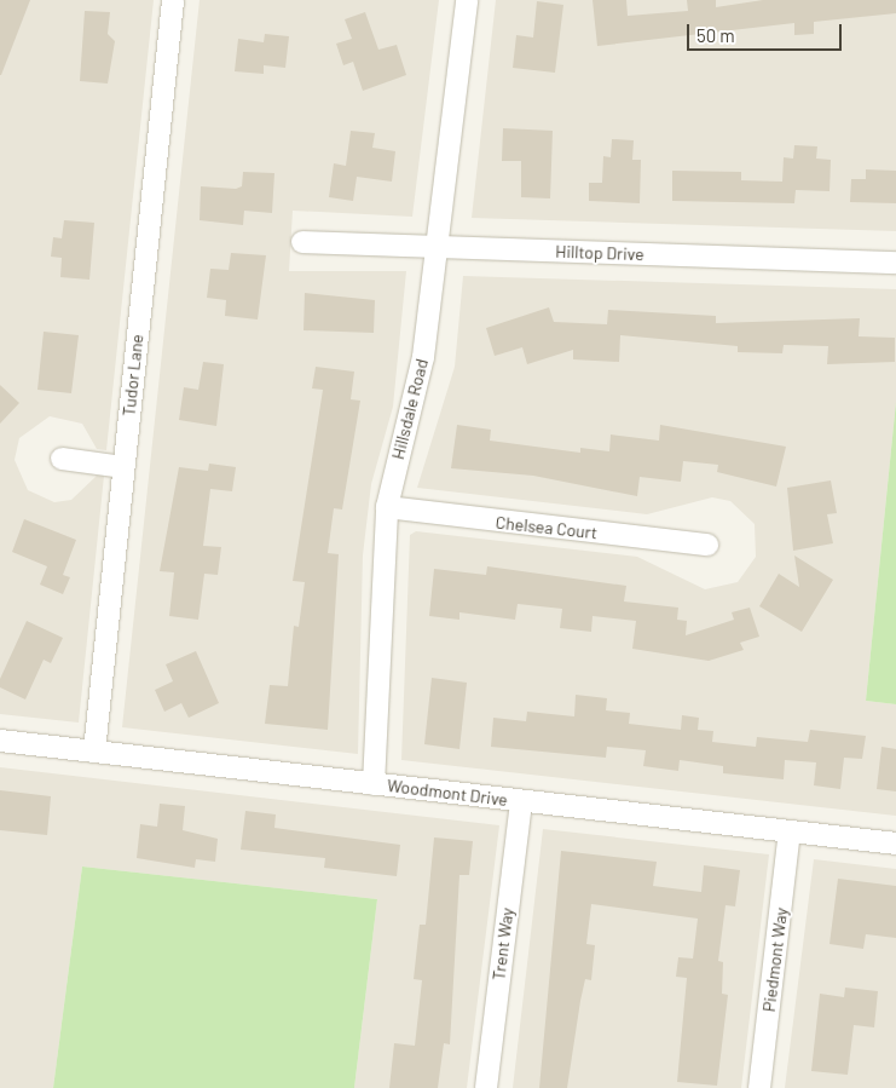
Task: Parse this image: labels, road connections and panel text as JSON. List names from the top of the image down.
{
  "streets": {
    "street": [
      "Hilltop Drive",
      "Tudor Lane",
      "Hillsdale Road",
      "Chelsea Court",
      "Woodmont Drive",
      "Trent Way",
      "Piedmont Way"
    ]
  },
  "crossings": [
    ["Hilltop Drive", "Hillsdale Road"],
    ["Tudor Lane", "Woodmont Drive"],
    ["Hillsdale Road", "Chelsea Court"],
    ["Hillsdale Road", "Woodmont Drive"],
    ["Woodmont Drive", "Trent Way"],
    ["Woodmont Drive", "Piedmont Way"]
  ],
  "scale_bar": "50 m"
}
